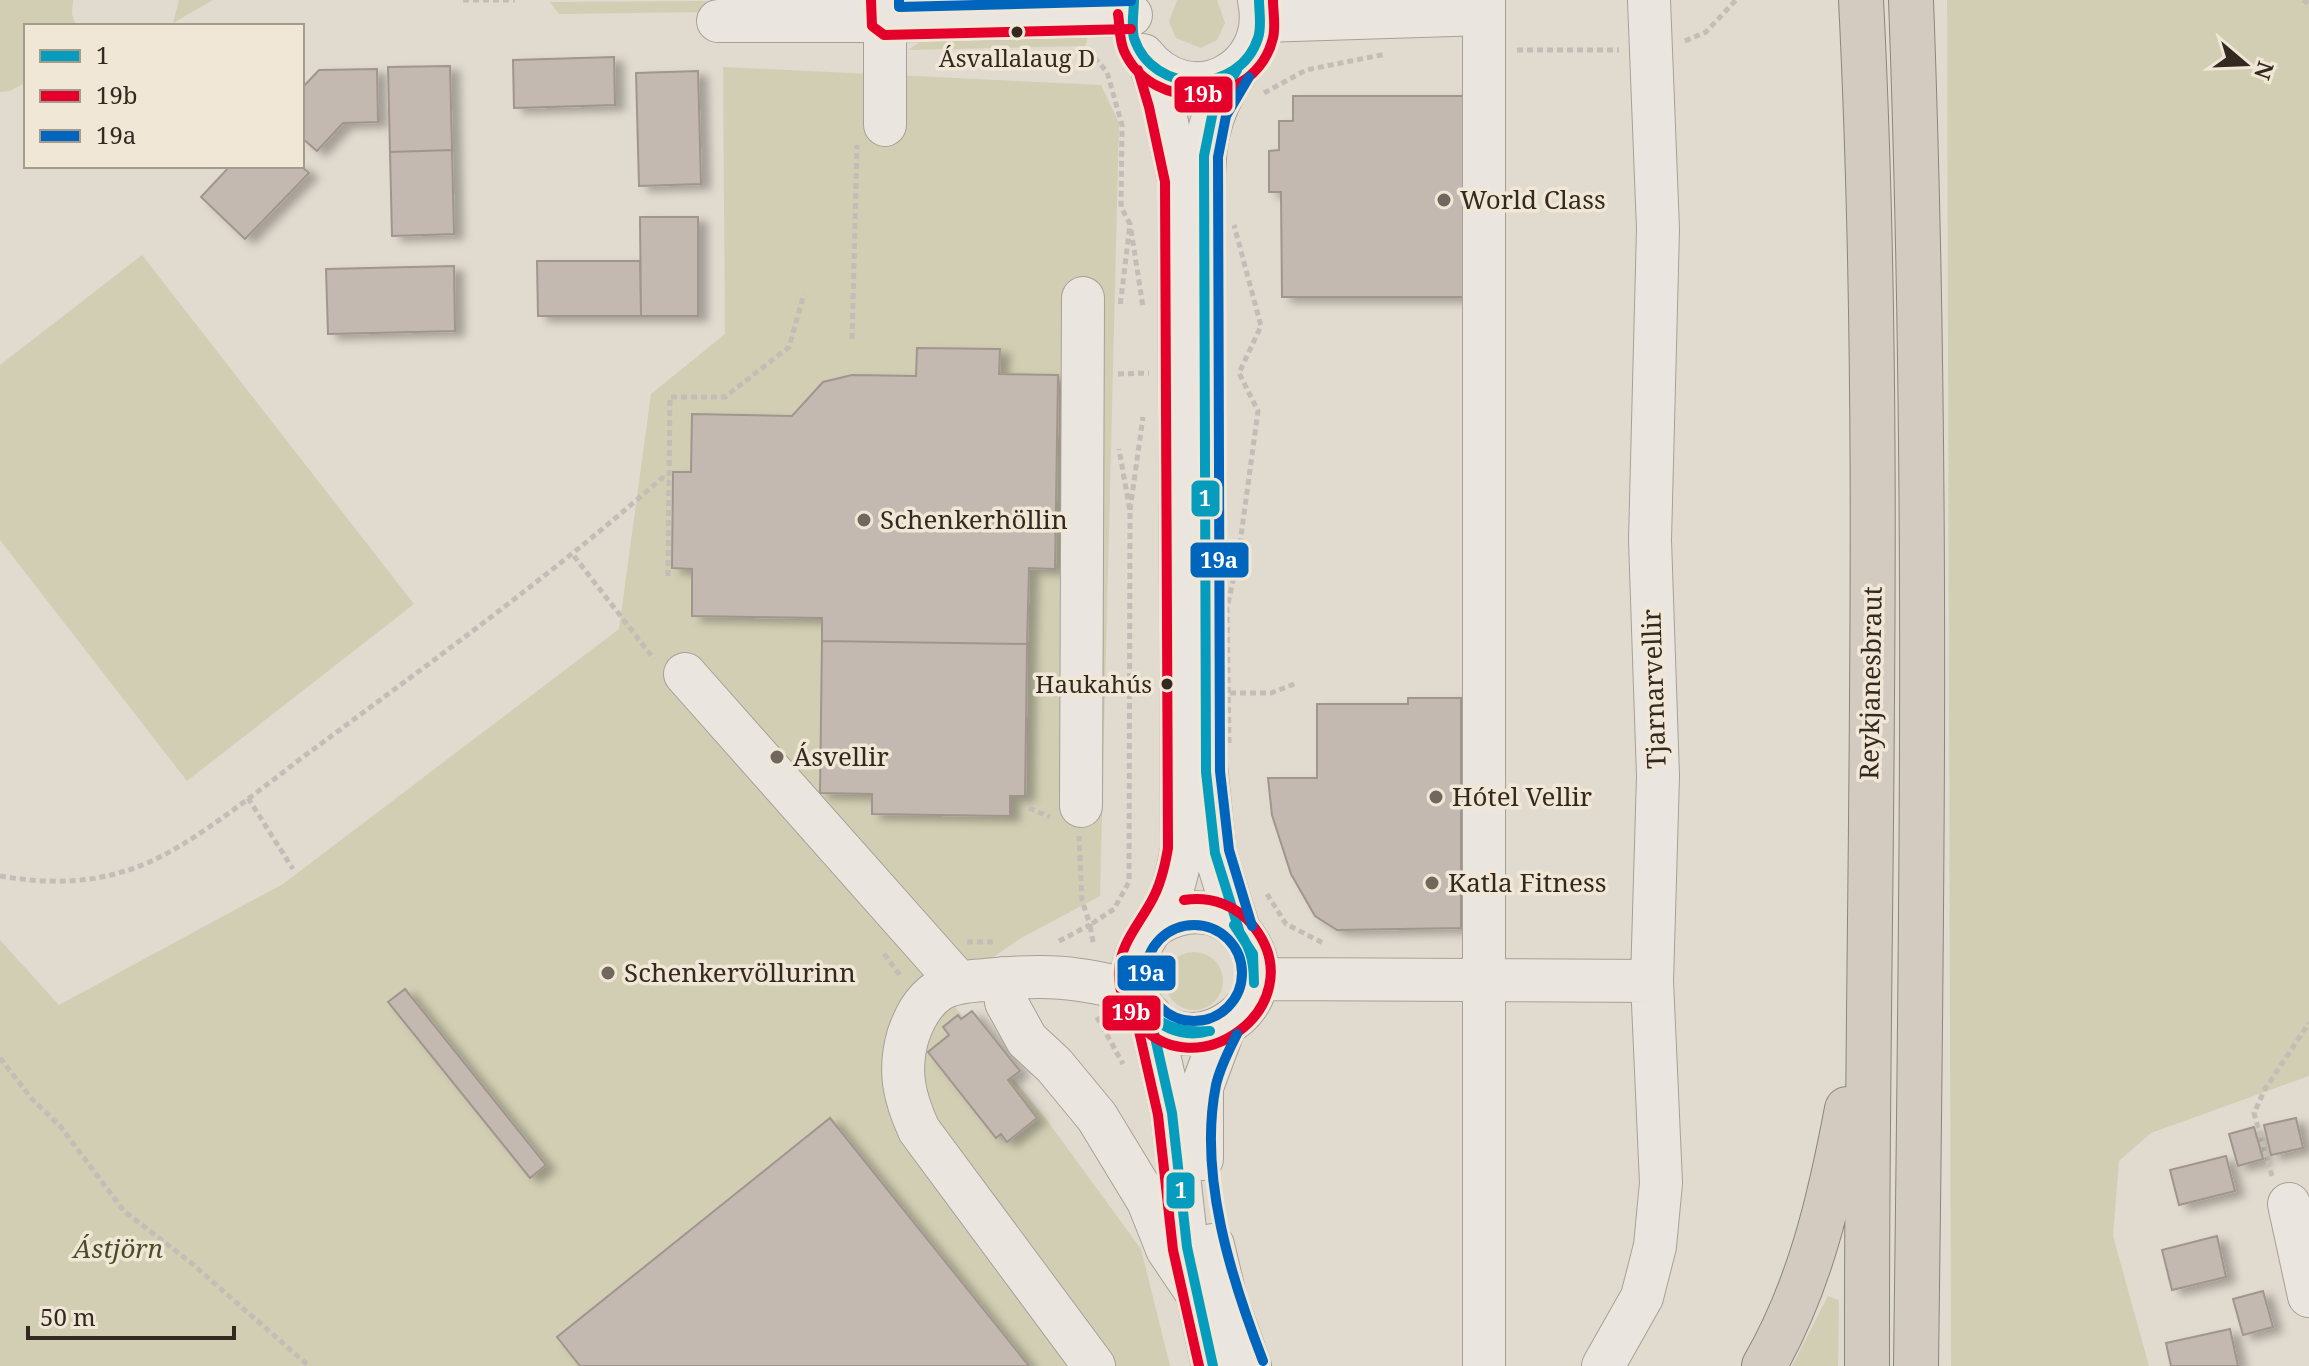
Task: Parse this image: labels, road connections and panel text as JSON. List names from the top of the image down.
{
  "streets": {
    "highway": ["Reykjanesbraut"],
    "street": ["Tjarnarvellir"]
  },
  "parks": ["Ástjörn"],
  "places": [
    "Ásvallalaug D",
    "World Class",
    "Schenkerhöllin",
    "Haukahús",
    "Ásvellir",
    "Hótel Vellir",
    "Katla Fitness",
    "Schenkervöllurinn"
  ],
  "lines": ["transit line 1", "transit line 19b", "transit line 19a"],
  "legend": ["1", "19b", "19a"],
  "scale_bar": "50 m",
  "north": "right"
}
